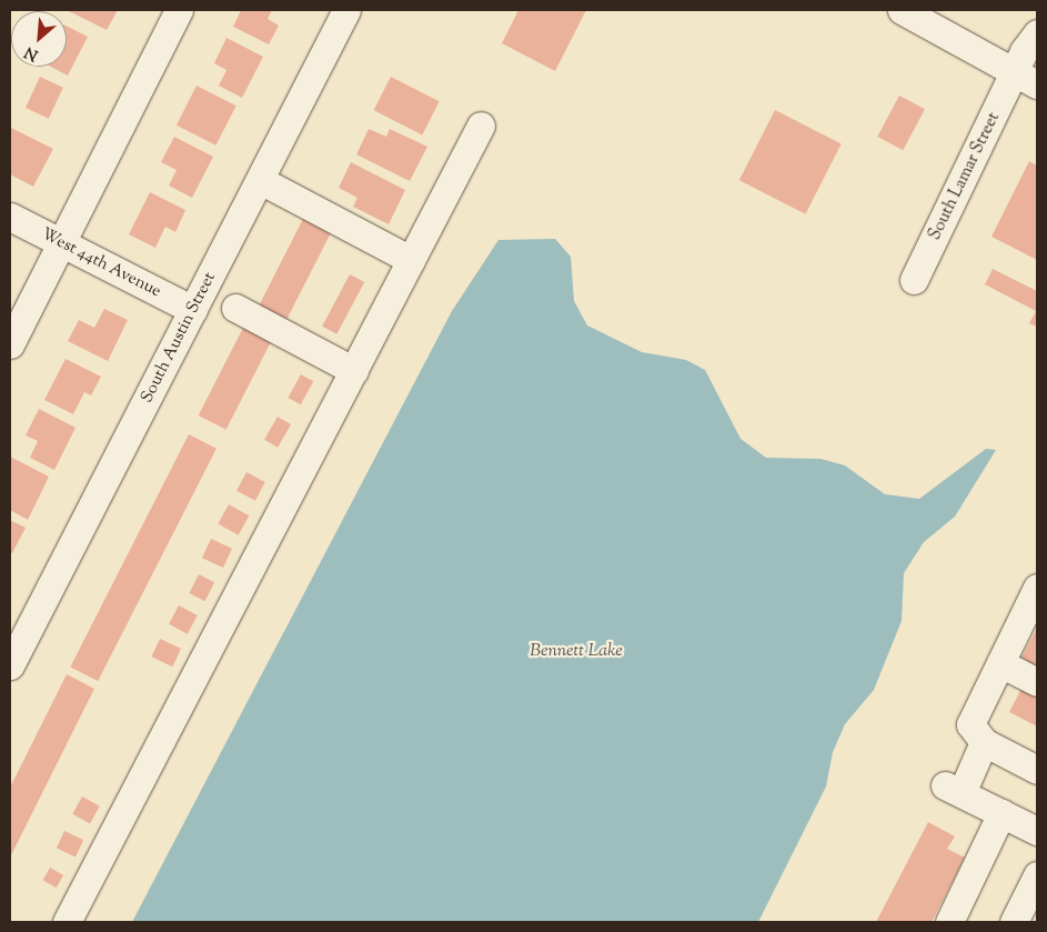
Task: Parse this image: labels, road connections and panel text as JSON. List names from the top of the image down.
{
  "streets": {
    "street": ["South Lamar Street", "West 44th Avenue", "South Austin Street"]
  },
  "crossings": [
    ["West 44th Avenue", "South Austin Street"]
  ],
  "water": ["Bennett Lake"],
  "north": "bottom left"
}
